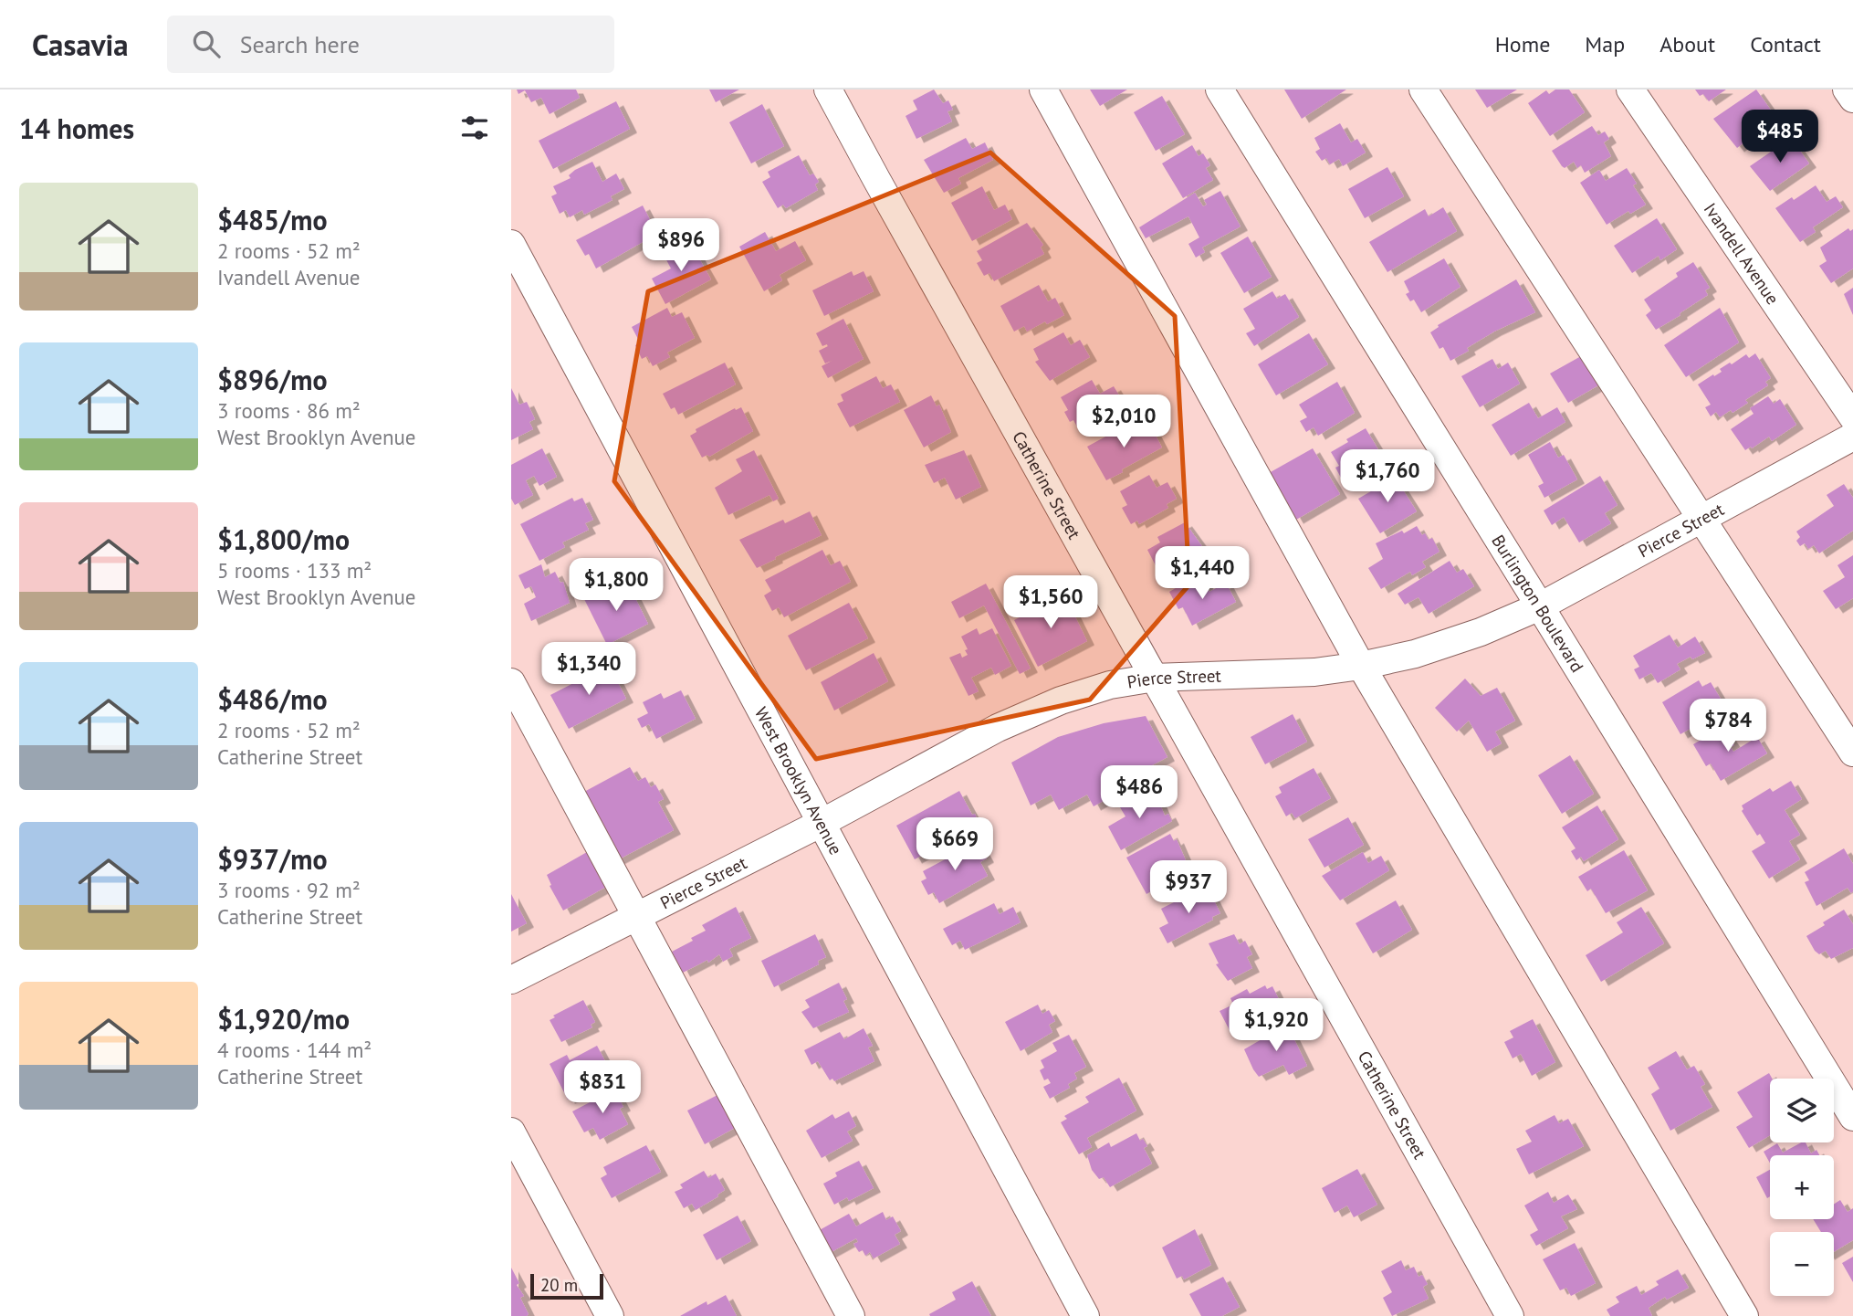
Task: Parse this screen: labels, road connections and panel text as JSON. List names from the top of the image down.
{
  "streets": {
    "street": [
      "Ivandell Avenue",
      "Catherine Street",
      "Pierce Street",
      "Burlington Boulevard",
      "West Brooklyn Avenue"
    ]
  },
  "crossings": [
    ["Catherine Street", "Pierce Street"],
    ["Pierce Street", "Burlington Boulevard"],
    ["Pierce Street", "West Brooklyn Avenue"]
  ],
  "scale_bar": "20 m",
  "page": {
    "header": "Casavia",
    "search": "Search here",
    "nav": [
      "Home",
      "Map",
      "About",
      "Contact"
    ],
    "heading": "14 homes",
    "price": [
      "$485",
      "$896",
      "$2,010",
      "$1,760",
      "$1,440",
      "$1,800",
      "$1,560",
      "$1,340",
      "$784",
      "$486",
      "$669",
      "$937",
      "$1,920",
      "$831"
    ],
    "list": [
      {
        "name": "$485/mo",
        "note": "2 rooms · 52 m² · Ivandell Avenue"
      },
      {
        "name": "$896/mo",
        "note": "3 rooms · 86 m² · West Brooklyn Avenue"
      },
      {
        "name": "$1,800/mo",
        "note": "5 rooms · 133 m² · West Brooklyn Avenue"
      },
      {
        "name": "$486/mo",
        "note": "2 rooms · 52 m² · Catherine Street"
      },
      {
        "name": "$937/mo",
        "note": "3 rooms · 92 m² · Catherine Street"
      },
      {
        "name": "$1,920/mo",
        "note": "4 rooms · 144 m² · Catherine Street"
      }
    ],
    "map_buttons": ["+", "−"],
    "scale": "20 m"
  }
}
